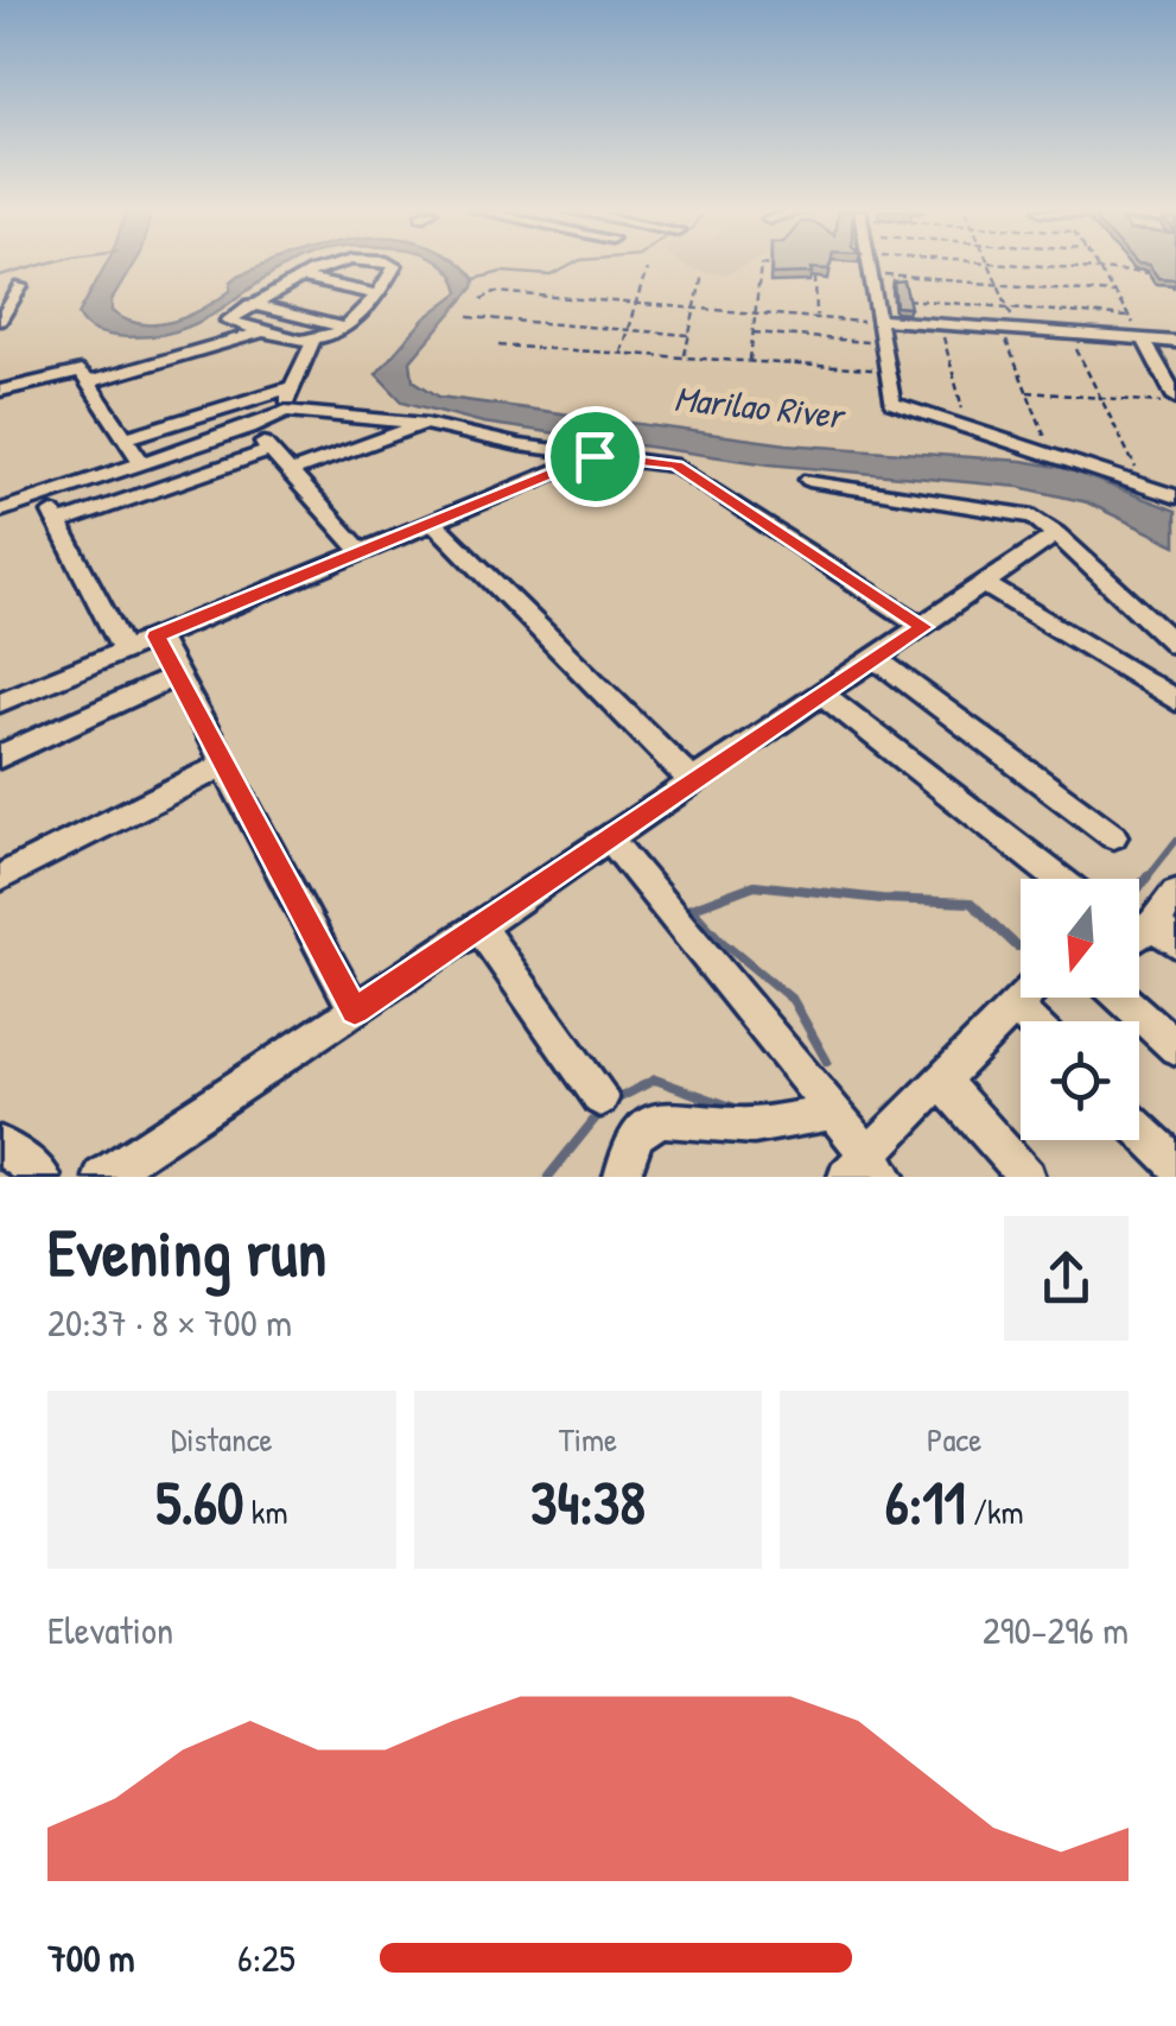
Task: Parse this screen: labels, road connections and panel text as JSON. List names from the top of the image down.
{
  "water": ["Marilao River"],
  "north": "bottom",
  "page": {
    "heading": ["Evening run", "20:37 · 8 × 700 m"],
    "stats": [
      ["Distance", "5.60 km"],
      ["Time", "34:38"],
      ["Pace", "6:11 /km"]
    ],
    "chart": ["Elevation", "290–296 m"],
    "list": [
      {
        "name": "700 m",
        "note": "6:25"
      }
    ]
  }
}
